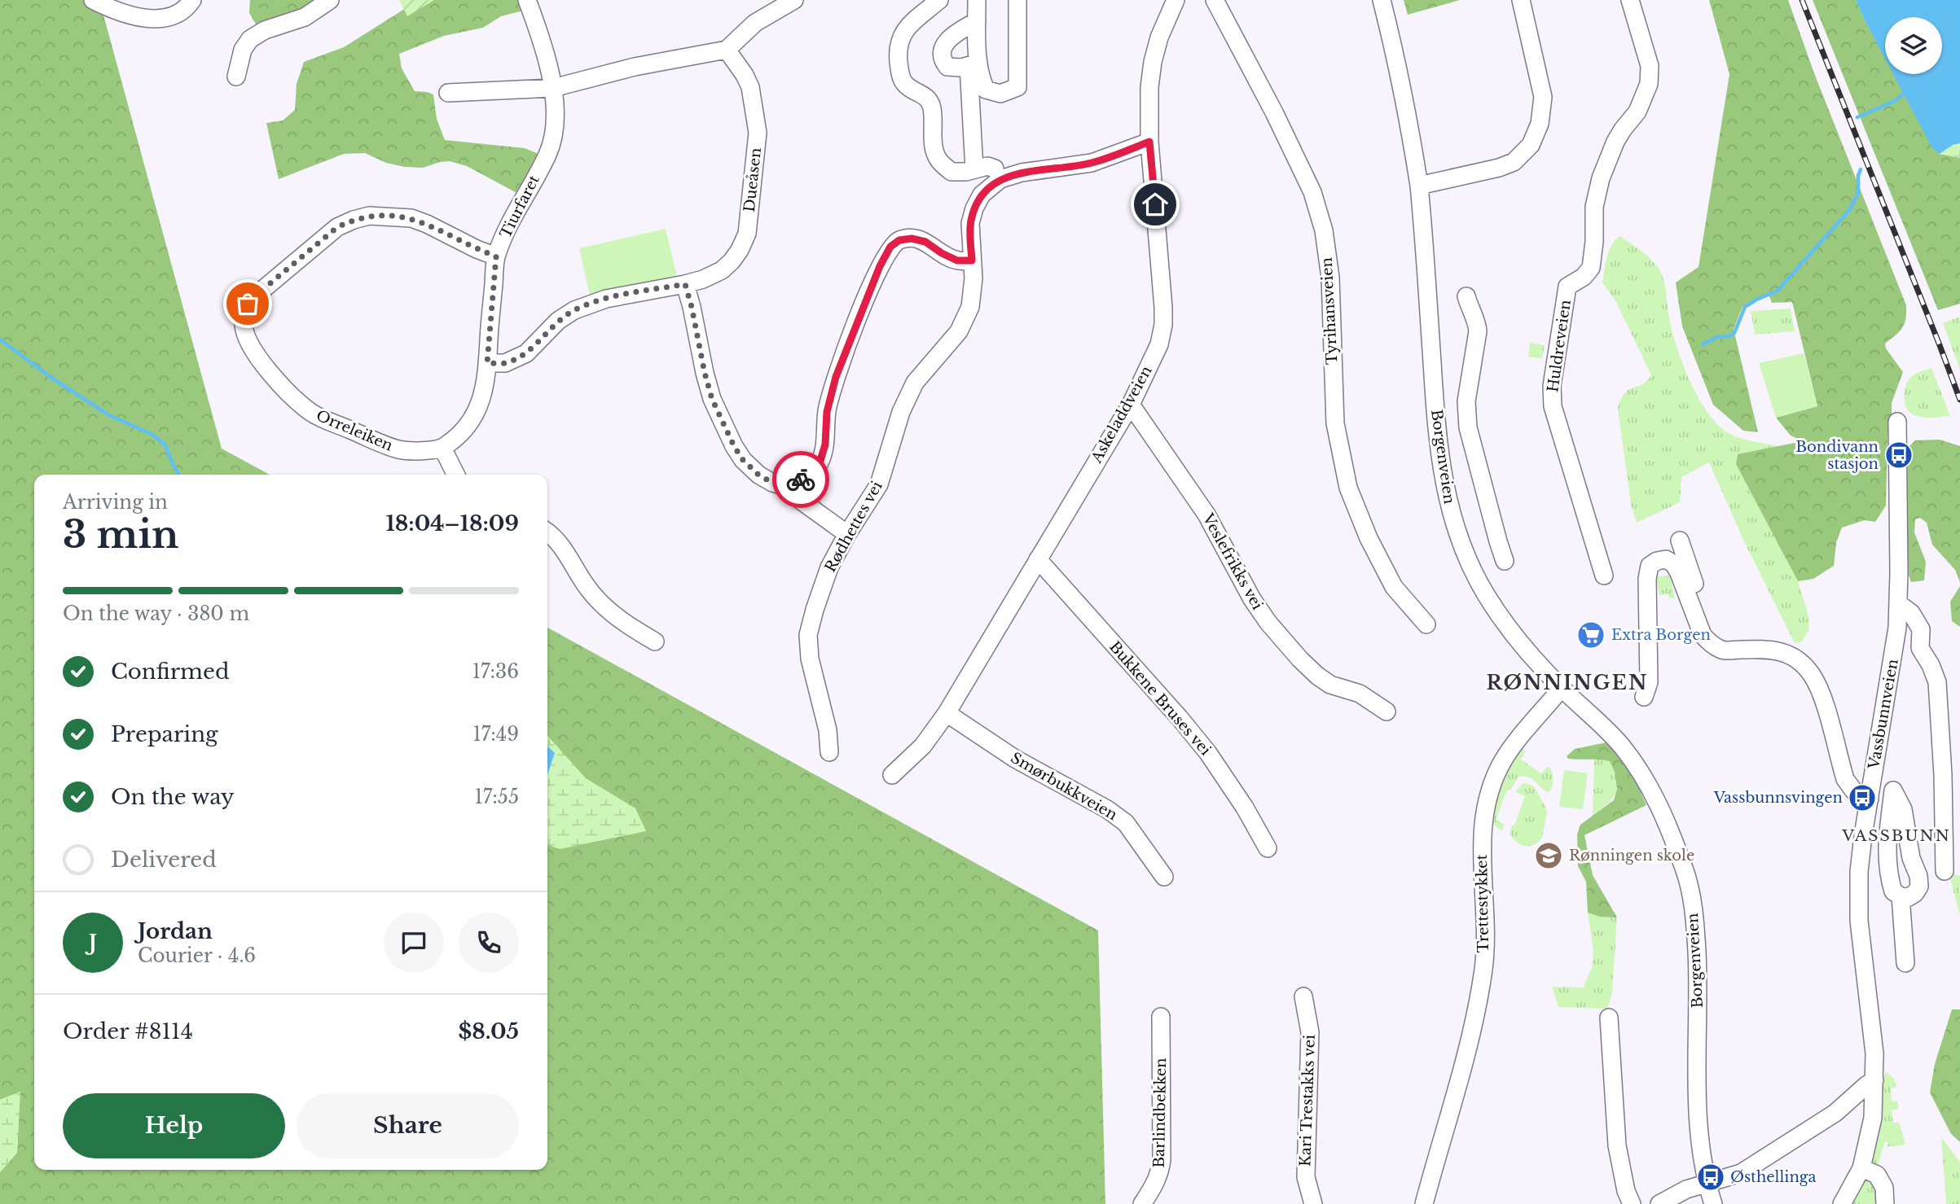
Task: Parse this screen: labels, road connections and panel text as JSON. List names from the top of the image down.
{
  "streets": {
    "street": [
      "Dueåsen",
      "Tiurfaret",
      "Tyrihansveien",
      "Huldreveien",
      "Askeladdveien",
      "Orreleiken",
      "Borgenveien",
      "Rødhettes vei",
      "Veslefrikks vei",
      "Bukkene Bruses vei",
      "Vassbunnveien",
      "Smørbukkveien",
      "Trettestykket",
      "Kari Trestakks vei",
      "Barlindbekken"
    ]
  },
  "crossings": [
    ["Dueåsen", "Tiurfaret"],
    ["Tiurfaret", "Orreleiken"],
    ["Askeladdveien", "Rødhettes vei"],
    ["Askeladdveien", "Veslefrikks vei"],
    ["Askeladdveien", "Bukkene Bruses vei"],
    ["Askeladdveien", "Smørbukkveien"],
    ["Borgenveien", "Trettestykket"]
  ],
  "districts": ["RØNNINGEN", "VASSBUNN"],
  "places": {
    "bus stop": ["Bondivann stasjon", "Vassbunnsvingen", "Østhellinga"],
    "supermarket": ["Extra Borgen"],
    "school or university": ["Rønningen skole"]
  },
  "page": {
    "heading": ["3 min", "Arriving in", "18:04–18:09"],
    "panel": [
      "Jordan",
      "Courier · 4.6",
      "Order #8114",
      "$8.05"
    ],
    "bar": "On the way · 380 m",
    "list": [
      ["Confirmed", "17:36"],
      ["Preparing", "17:49"],
      ["On the way", "17:55"],
      "Delivered"
    ],
    "round": "J",
    "buttons": ["Help", "Share"]
  }
}
